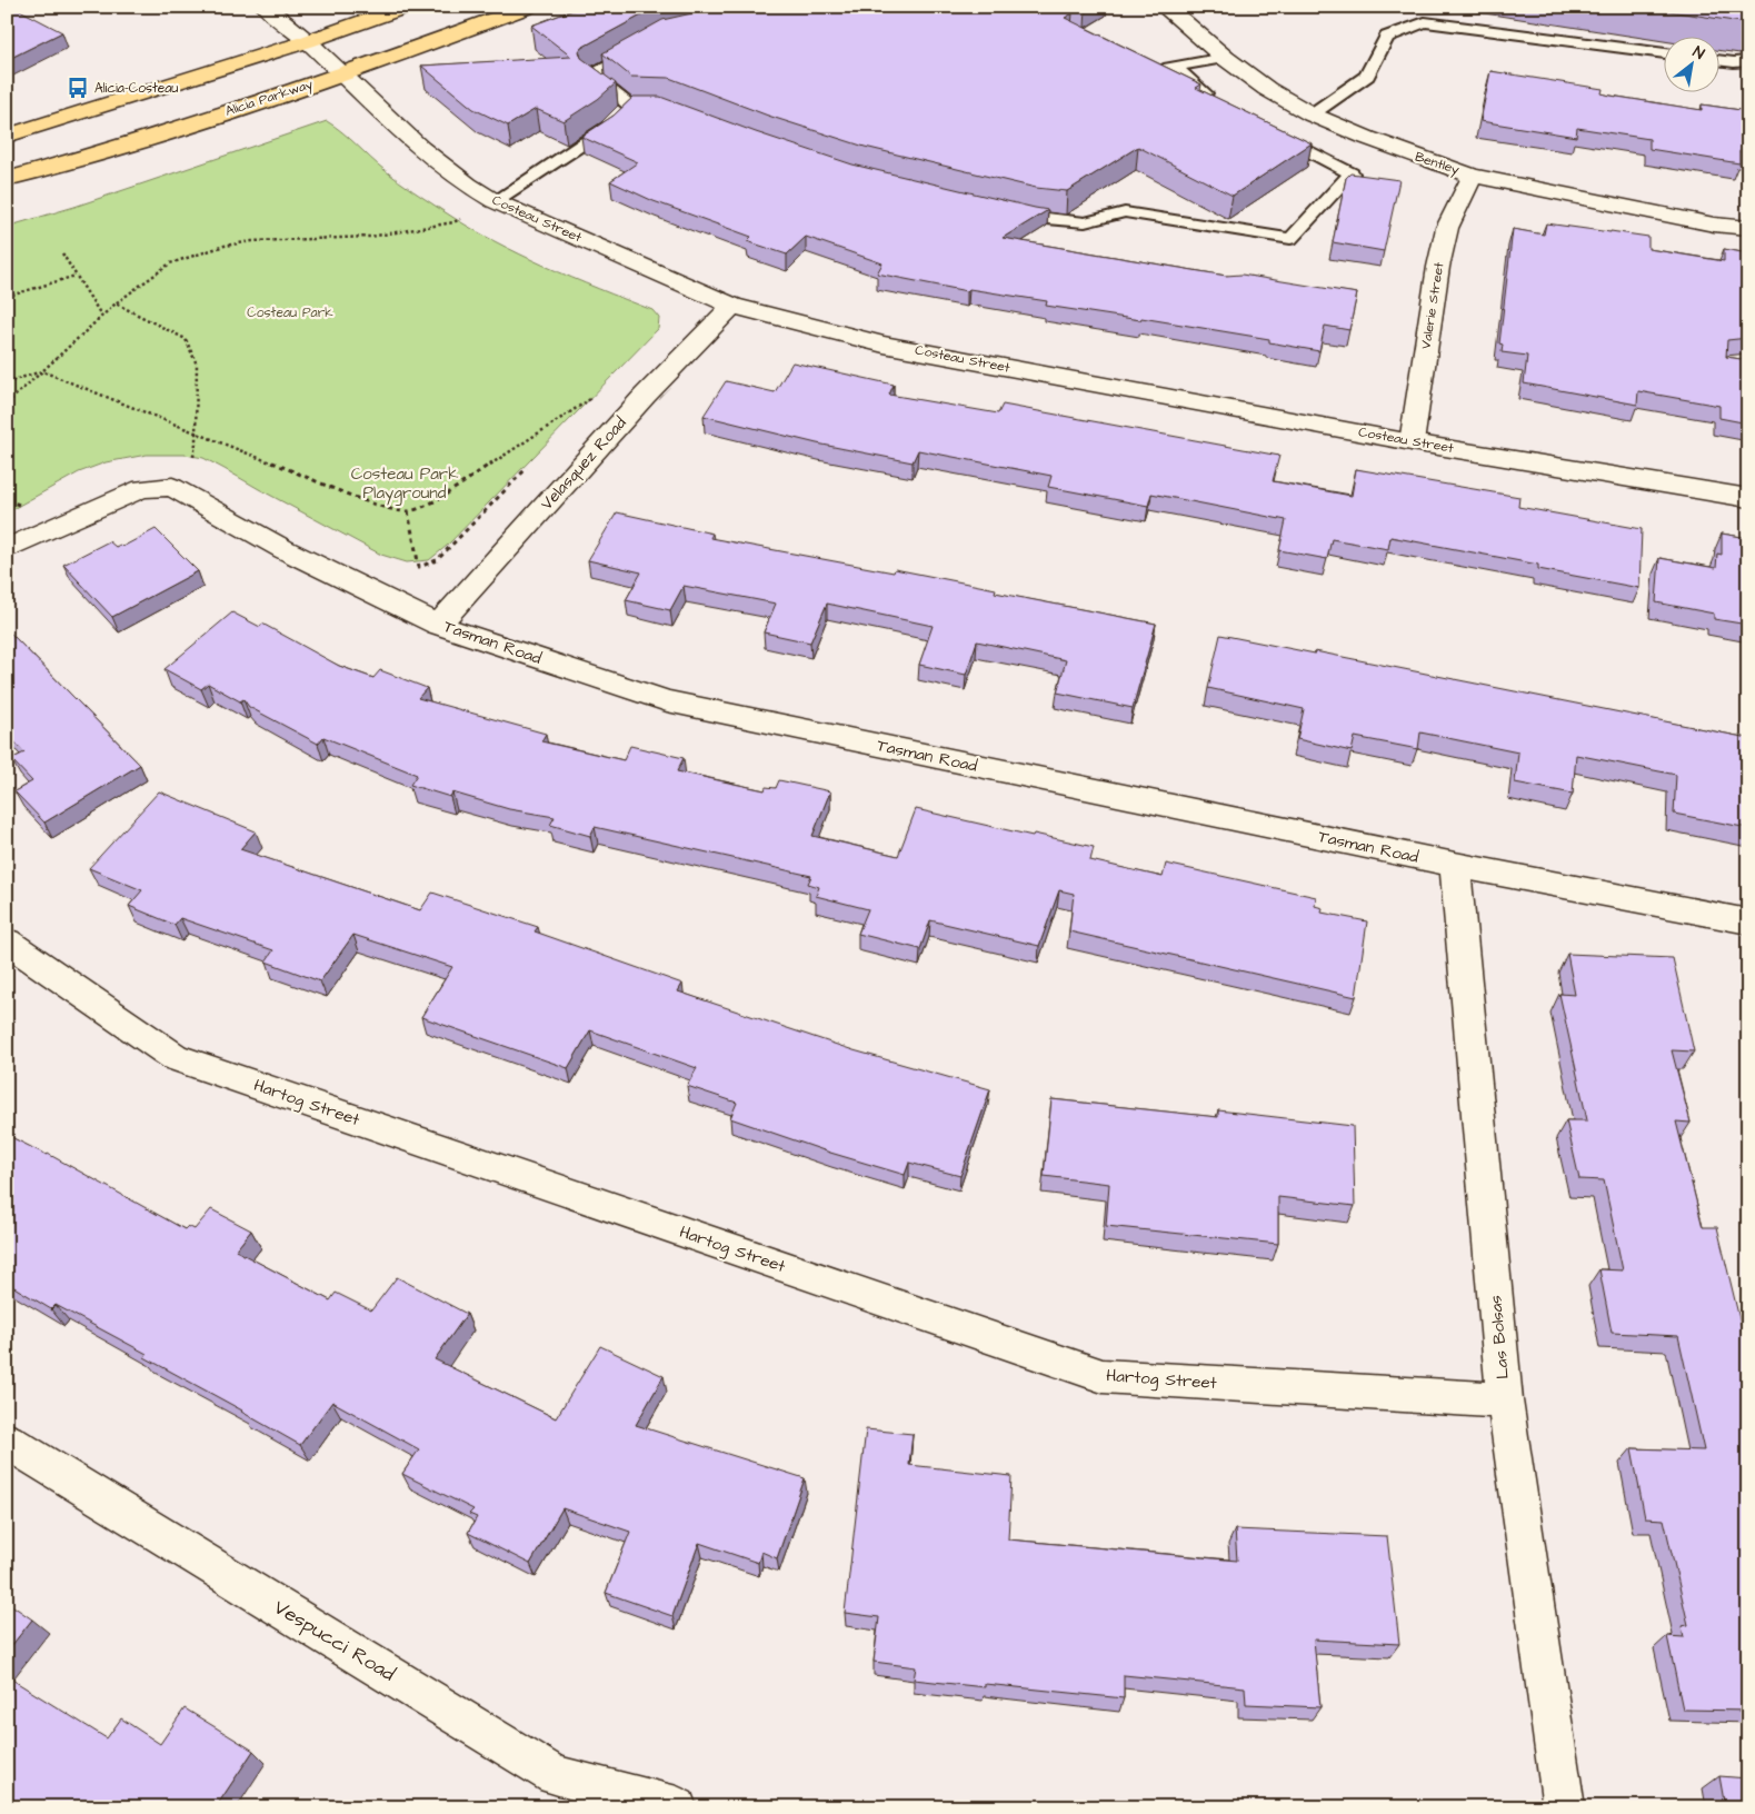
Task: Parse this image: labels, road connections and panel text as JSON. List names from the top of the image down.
{
  "streets": {
    "main road": ["Alicia Parkway"],
    "street": [
      "Bentley",
      "Costeau Street",
      "Valerie Street",
      "Velasquez Road",
      "Tasman Road",
      "Hartog Street",
      "Las Bolsas",
      "Vespucci Road"
    ]
  },
  "crossings": [
    ["Alicia Parkway", "Costeau Street"],
    ["Bentley", "Valerie Street"],
    ["Costeau Street", "Valerie Street"],
    ["Costeau Street", "Velasquez Road"],
    ["Velasquez Road", "Tasman Road"],
    ["Tasman Road", "Las Bolsas"],
    ["Hartog Street", "Las Bolsas"]
  ],
  "parks": ["Costeau Park", "Costeau Park Playground"],
  "places": {
    "bus stop": ["Alicia-Costeau"]
  },
  "north": "top right"
}
